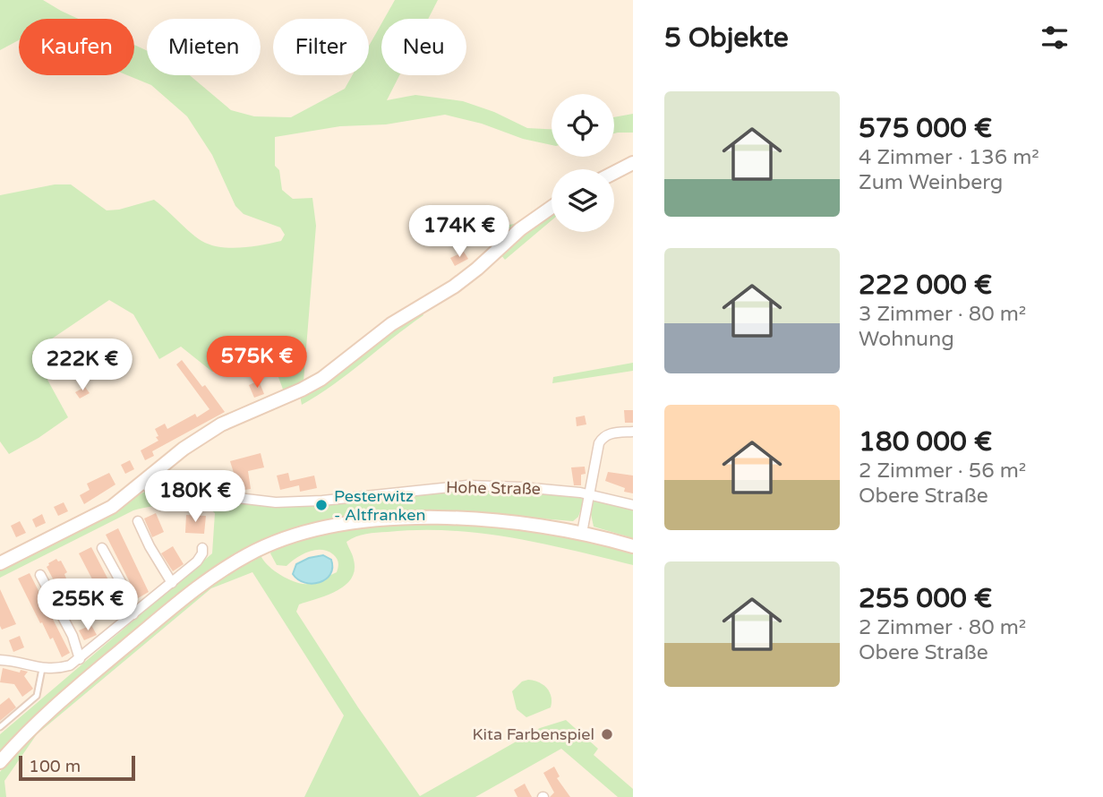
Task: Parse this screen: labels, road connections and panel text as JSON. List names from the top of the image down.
{
  "streets": {
    "street": ["Hohe Straße"]
  },
  "places": ["Pesterwitz - Altfranken", "Kita Farbenspiel"],
  "scale_bar": "100 m",
  "page": {
    "heading": "5 Objekte",
    "chip": [
      "Kaufen",
      "Mieten",
      "Filter",
      "Neu"
    ],
    "list": [
      {
        "name": "575 000 €",
        "note": "4 Zimmer · 136 m² · Zum Weinberg"
      },
      {
        "name": "222 000 €",
        "note": "3 Zimmer · 80 m² · Wohnung"
      },
      {
        "name": "180 000 €",
        "note": "2 Zimmer · 56 m² · Obere Straße"
      },
      {
        "name": "255 000 €",
        "note": "2 Zimmer · 80 m² · Obere Straße"
      }
    ],
    "price": [
      "174K €",
      "575K €",
      "222K €",
      "180K €",
      "255K €"
    ],
    "scale": "100 m"
  }
}
